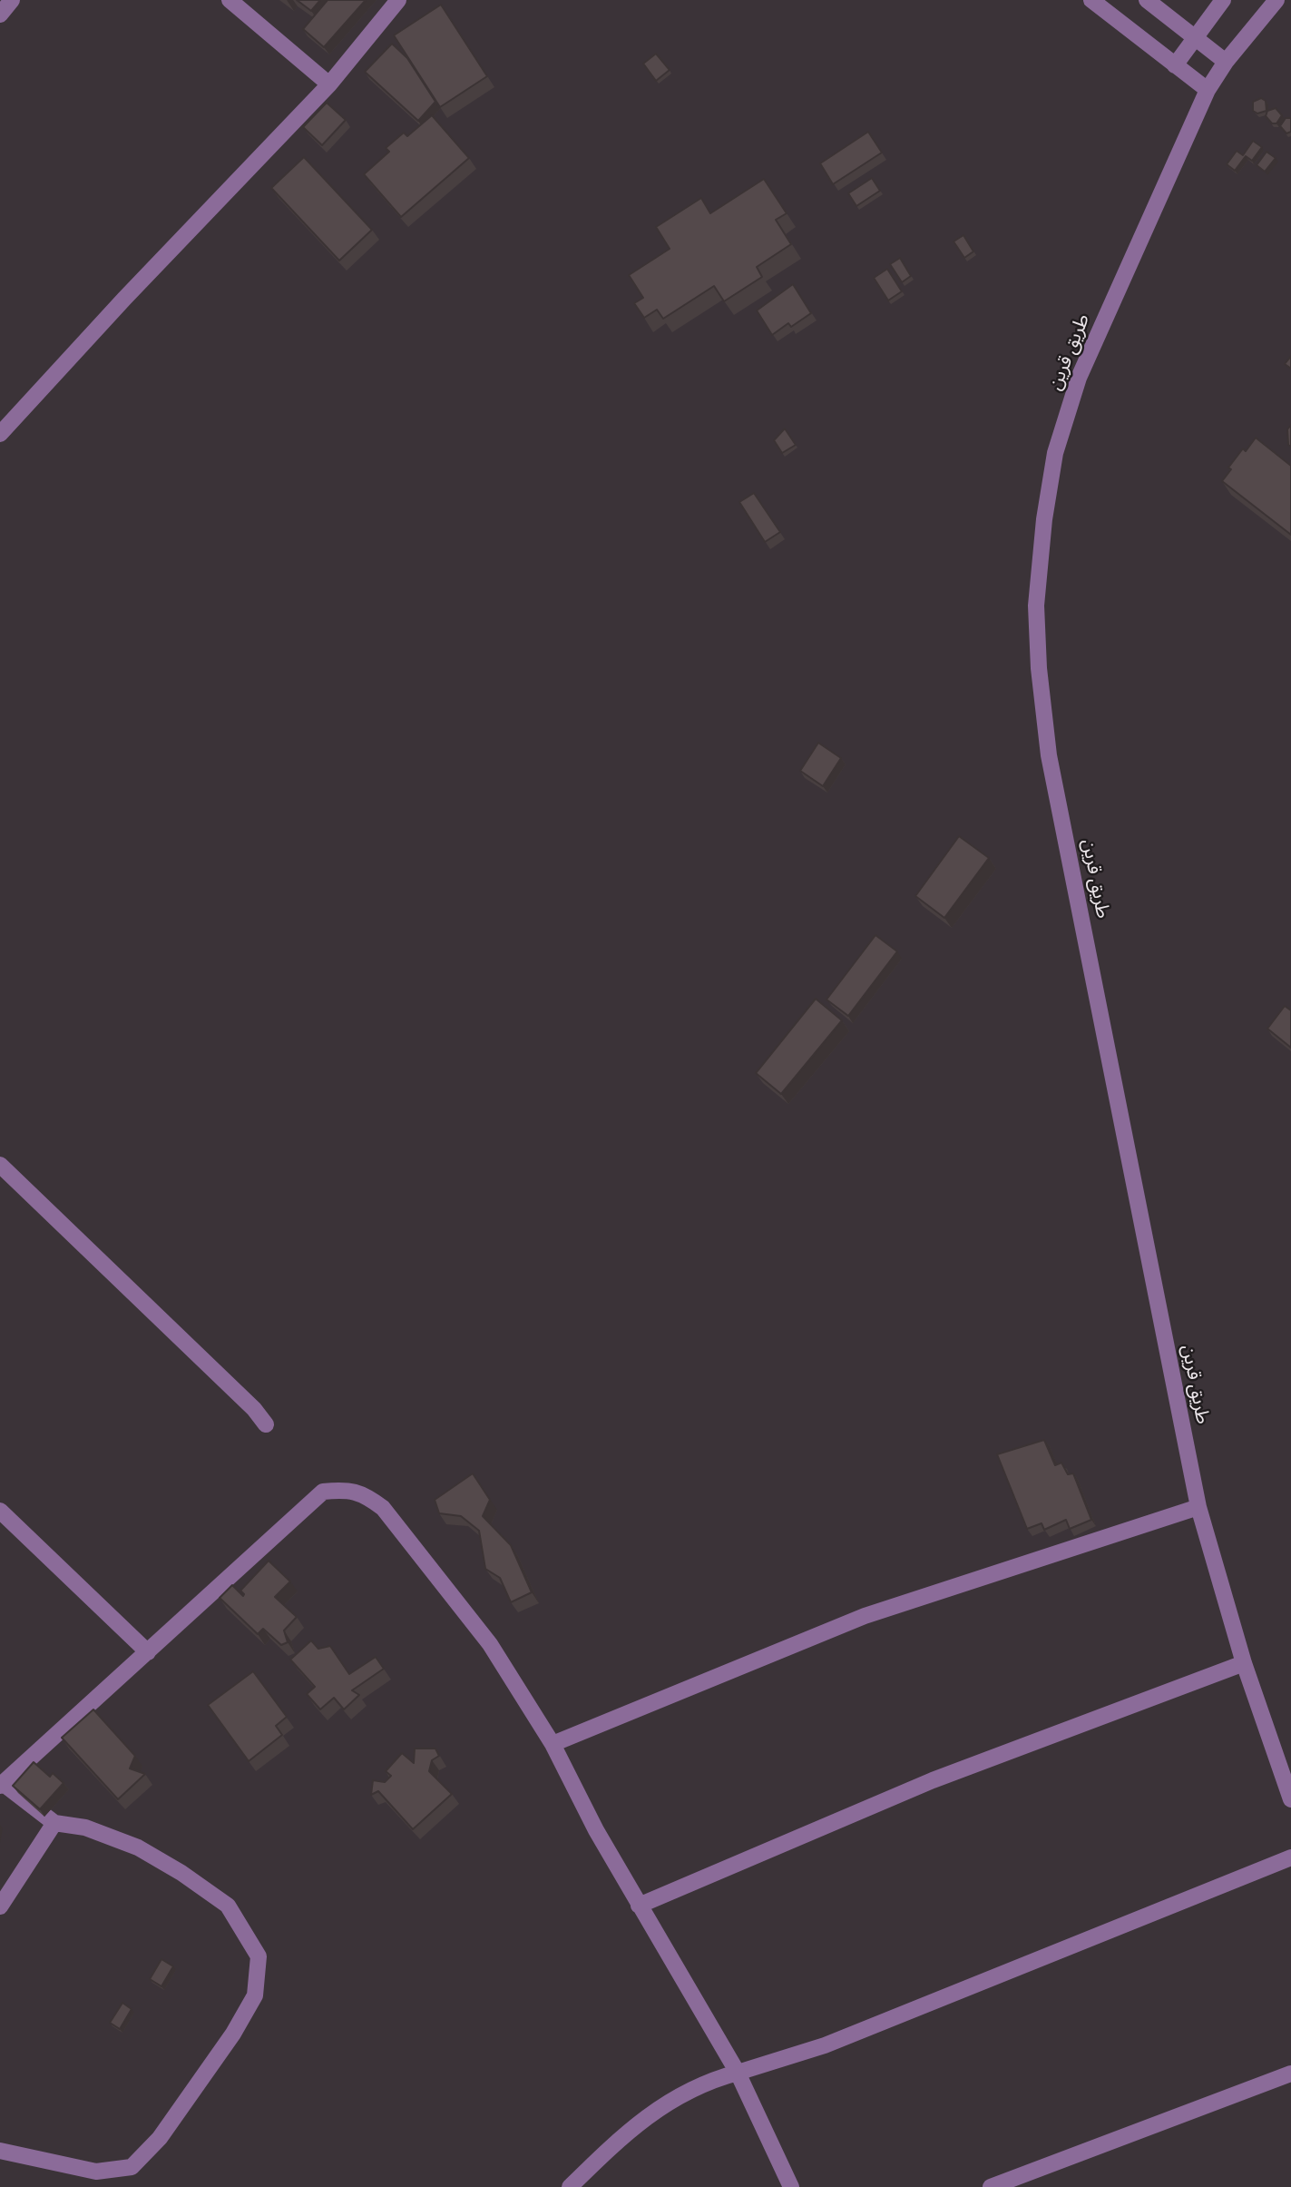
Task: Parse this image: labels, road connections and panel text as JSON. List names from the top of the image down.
{
  "streets": {
    "street": ["طريق قرين"]
  }
}
